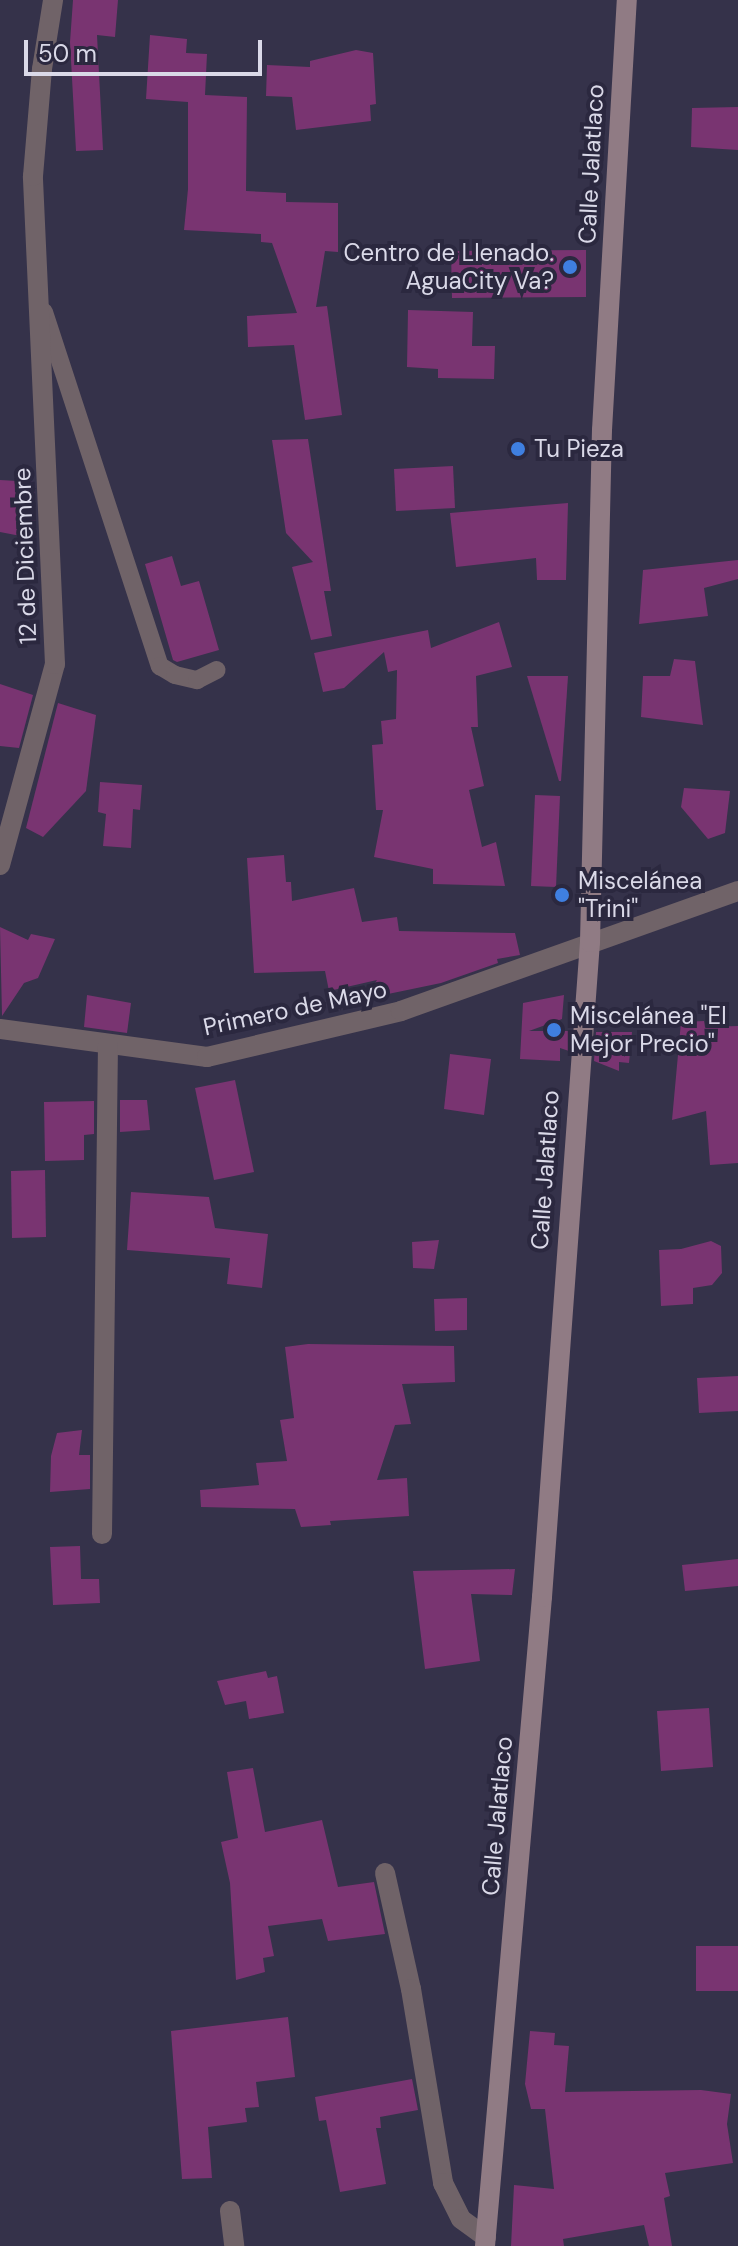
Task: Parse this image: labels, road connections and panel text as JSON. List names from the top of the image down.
{
  "streets": {
    "main road": ["Calle Jalatlaco"],
    "street": ["12 de Diciembre", "Primero de Mayo"]
  },
  "crossings": [
    ["Calle Jalatlaco", "Primero de Mayo"]
  ],
  "places": [
    "Centro de Llenado. AguaCity Va?",
    "Tu Pieza",
    "Miscelánea \"Trini\"",
    "Miscelánea \"El Mejor Precio\""
  ],
  "scale_bar": "50 m"
}
